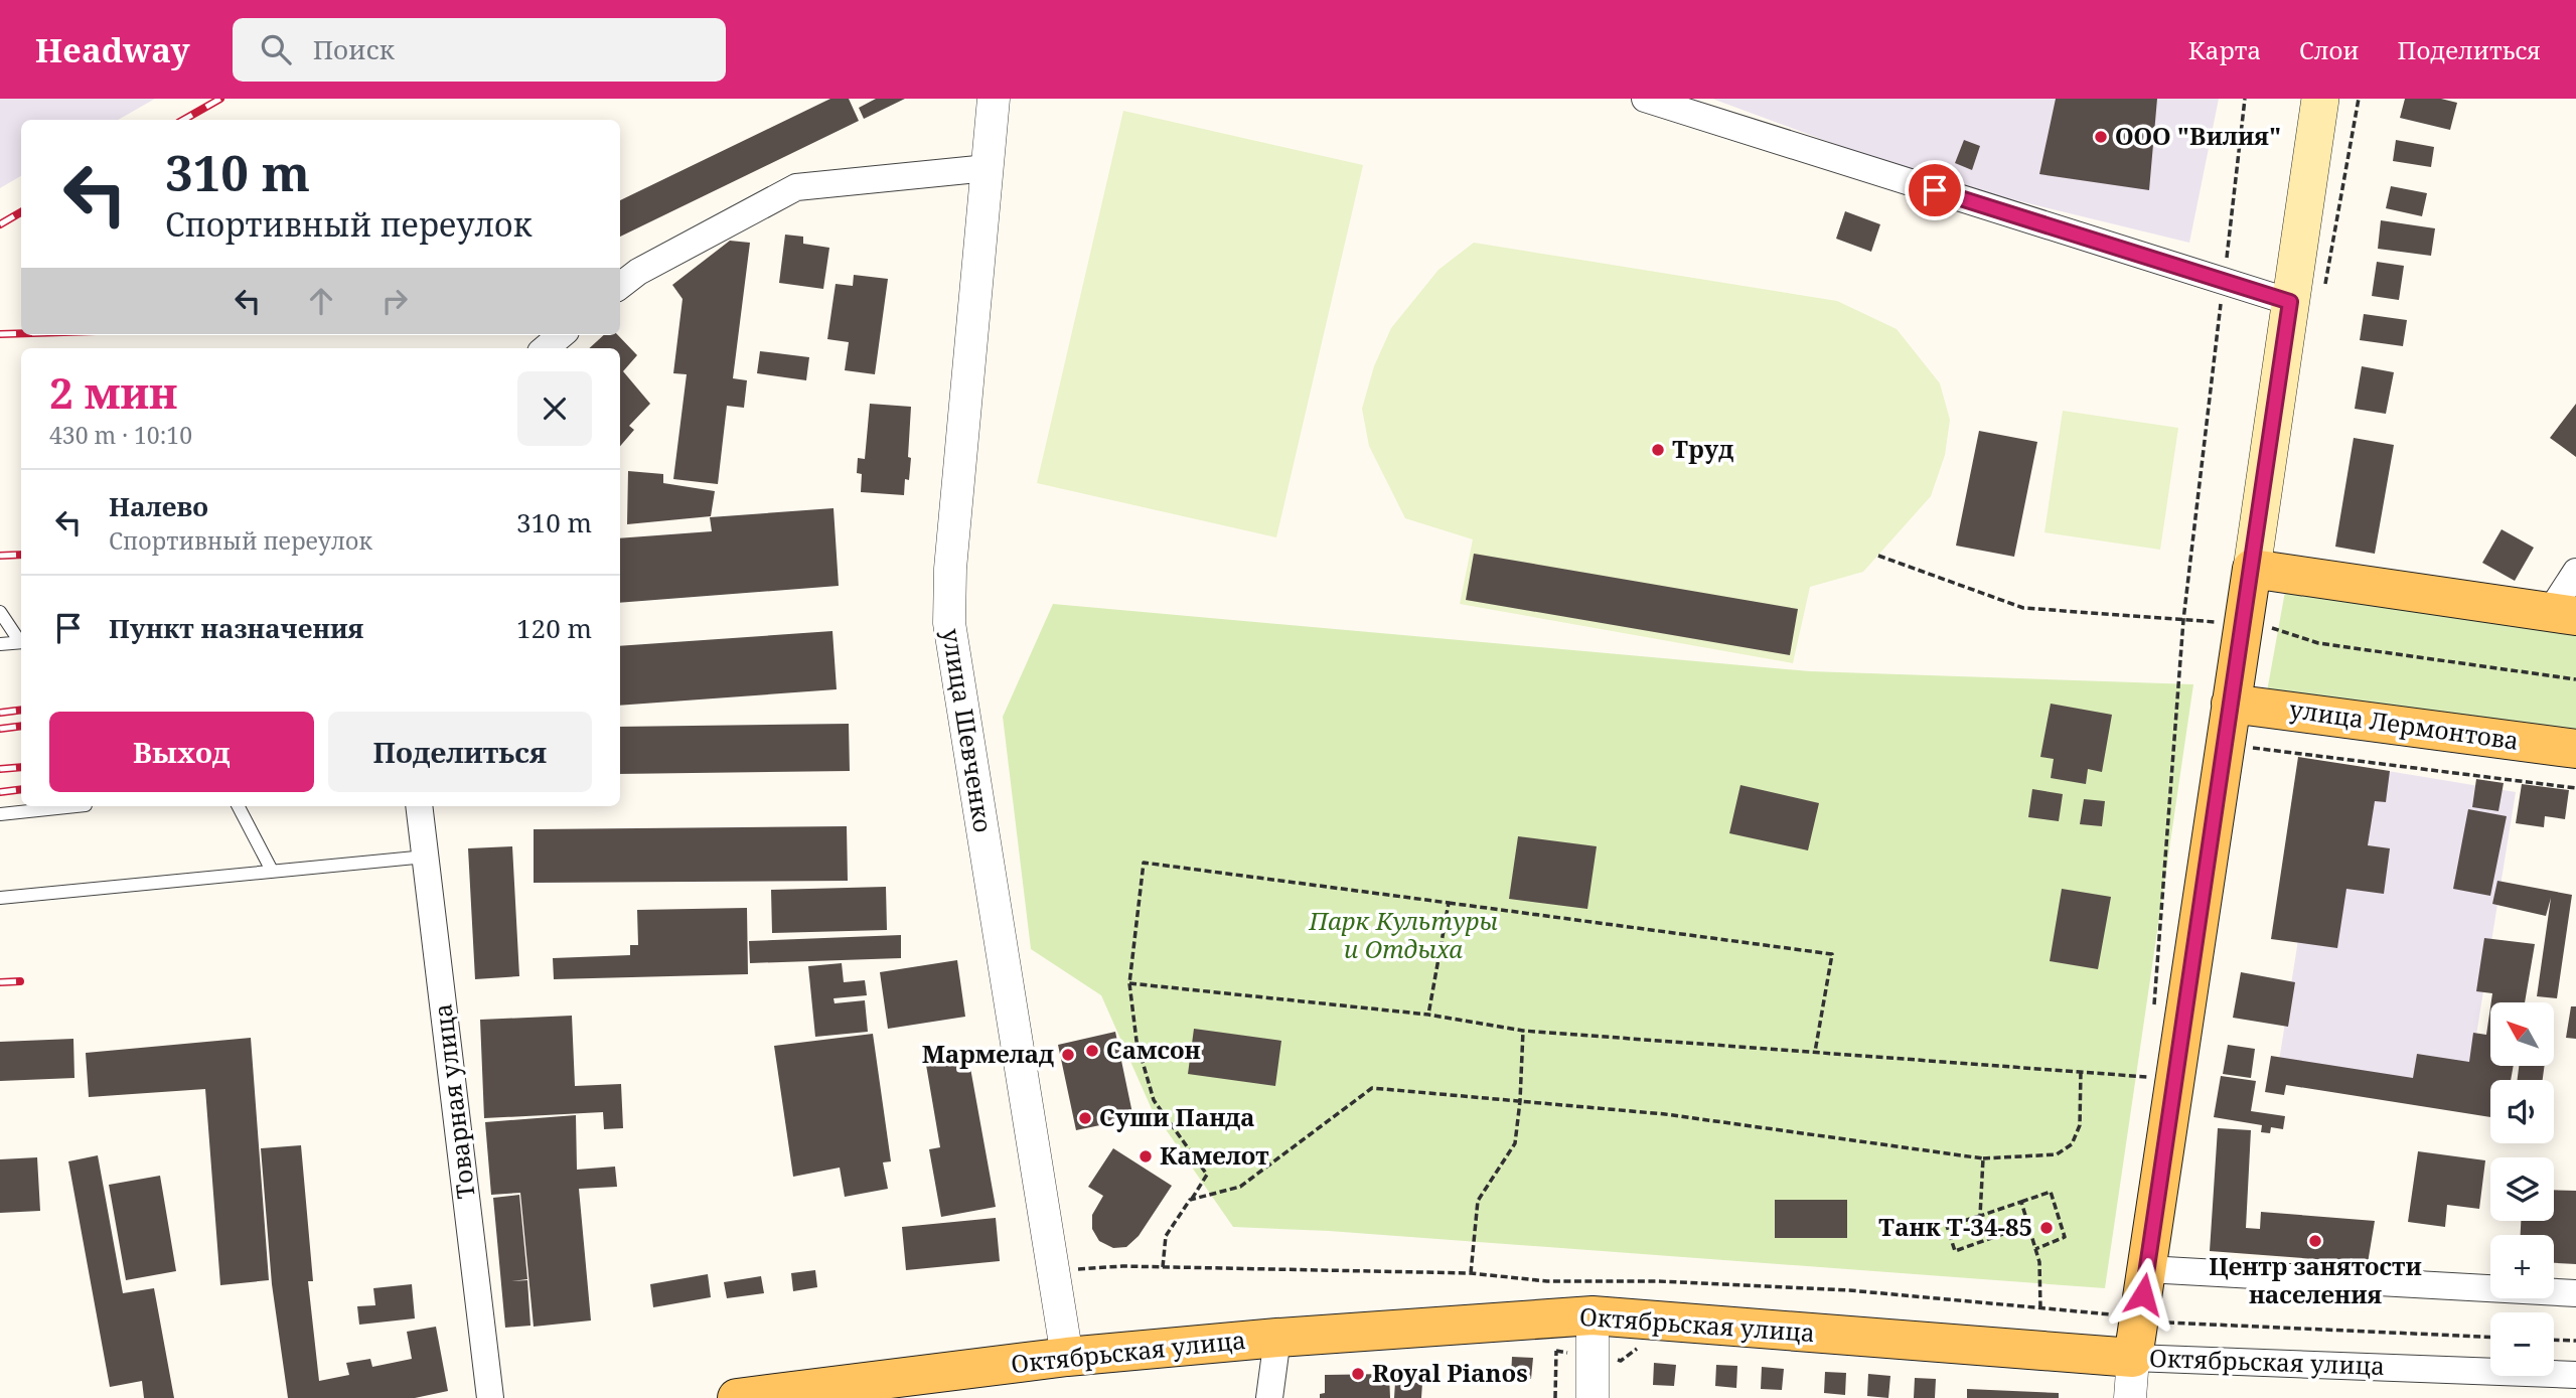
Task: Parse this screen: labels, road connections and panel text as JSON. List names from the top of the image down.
{
  "streets": {
    "main road": ["улица Лермонтова", "Октябрьская улица"],
    "street": ["улица Шевченко", "Товарная улица"]
  },
  "crossings": [
    ["улица Шевченко", "Октябрьская улица"]
  ],
  "parks": ["Парк Культуры и Отдыха"],
  "places": [
    "ООО \"Вилия\"",
    "Труд",
    "Самсон",
    "Мармелад",
    "Суши Панда",
    "Камелот",
    "Танк Т-34-85",
    "Центр занятости населения",
    "Royal Pianos"
  ],
  "north": "top left",
  "page": {
    "header": "Headway",
    "search": "Поиск",
    "nav": ["Карта", "Слои", "Поделиться"],
    "turn": ["310 m", "Спортивный переулок"],
    "heading": ["2 мин", "430 m · 10:10"],
    "list": [
      {
        "name": "Налево",
        "note": "Спортивный переулок",
        "value": "310 m"
      },
      {
        "name": "Пункт назначения",
        "value": "120 m"
      }
    ],
    "buttons": ["Выход", "Поделиться"],
    "map_buttons": ["+", "−"]
  }
}
